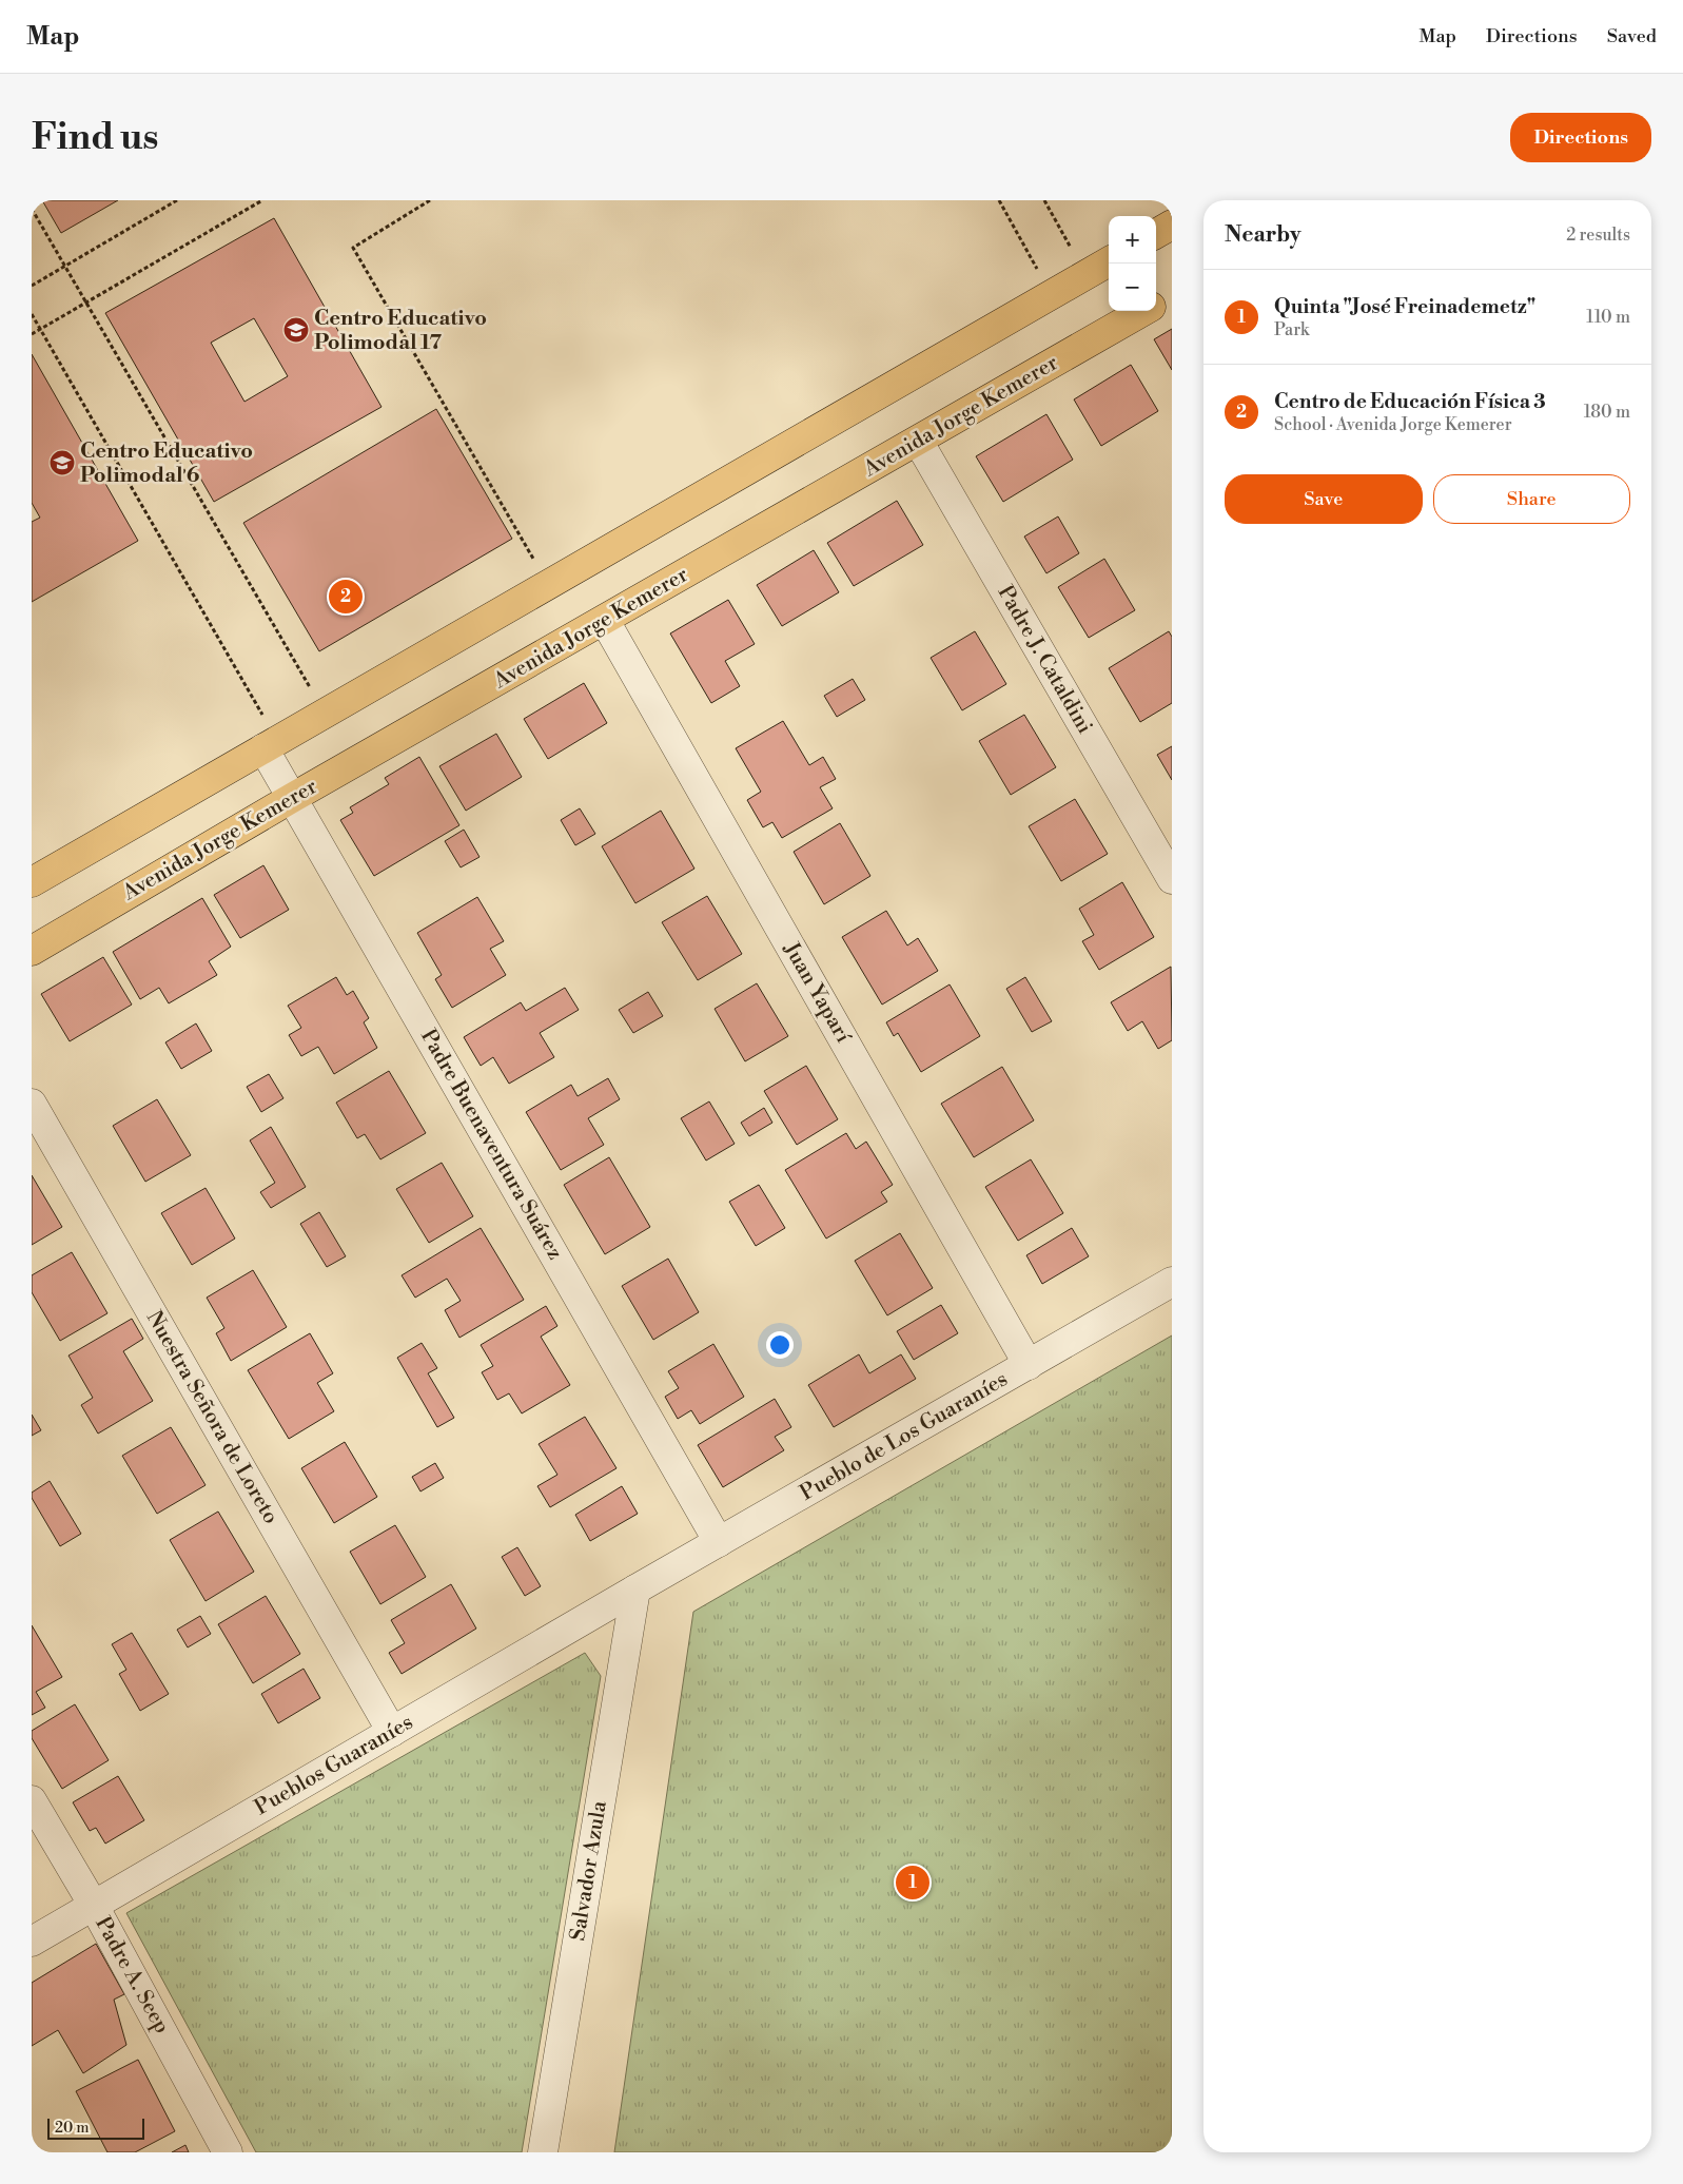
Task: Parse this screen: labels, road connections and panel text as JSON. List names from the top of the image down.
{
  "streets": {
    "main road": ["Avenida Jorge Kemerer"],
    "street": [
      "Padre J. Cataldini",
      "Juan Yaparí",
      "Padre Buenaventura Suárez",
      "Nuestra Señora de Loreto",
      "Pueblo de Los Guaraníes",
      "Pueblos Guaraníes",
      "Salvador Azula",
      "Padre A. Seep"
    ]
  },
  "crossings": [
    ["Avenida Jorge Kemerer", "Padre J. Cataldini"],
    ["Avenida Jorge Kemerer", "Juan Yaparí"],
    ["Avenida Jorge Kemerer", "Padre Buenaventura Suárez"],
    ["Juan Yaparí", "Pueblo de Los Guaraníes"],
    ["Padre Buenaventura Suárez", "Pueblo de Los Guaraníes"],
    ["Nuestra Señora de Loreto", "Pueblos Guaraníes"],
    ["Pueblo de Los Guaraníes", "Pueblos Guaraníes"],
    ["Pueblo de Los Guaraníes", "Salvador Azula"],
    ["Pueblos Guaraníes", "Salvador Azula"],
    ["Pueblos Guaraníes", "Padre A. Seep"]
  ],
  "places": {
    "school or university": ["Centro Educativo Polimodal 17", "Centro Educativo Polimodal 6"]
  },
  "scale_bar": "20 m",
  "page": {
    "header": "Map",
    "nav": ["Map", "Directions", "Saved"],
    "buttons": [
      "Directions",
      ["Save", "Share"]
    ],
    "title": "Find us",
    "heading": ["Nearby", "2 results"],
    "map_buttons": ["+", "−"],
    "list": [
      {
        "mark": "1",
        "name": "Quinta \"José Freinademetz\"",
        "note": "Park",
        "value": "110 m"
      },
      {
        "mark": "2",
        "name": "Centro de Educación Física 3",
        "note": "School · Avenida Jorge Kemerer",
        "value": "180 m"
      }
    ],
    "pins": ["2", "1"],
    "scale": "20 m"
  }
}
